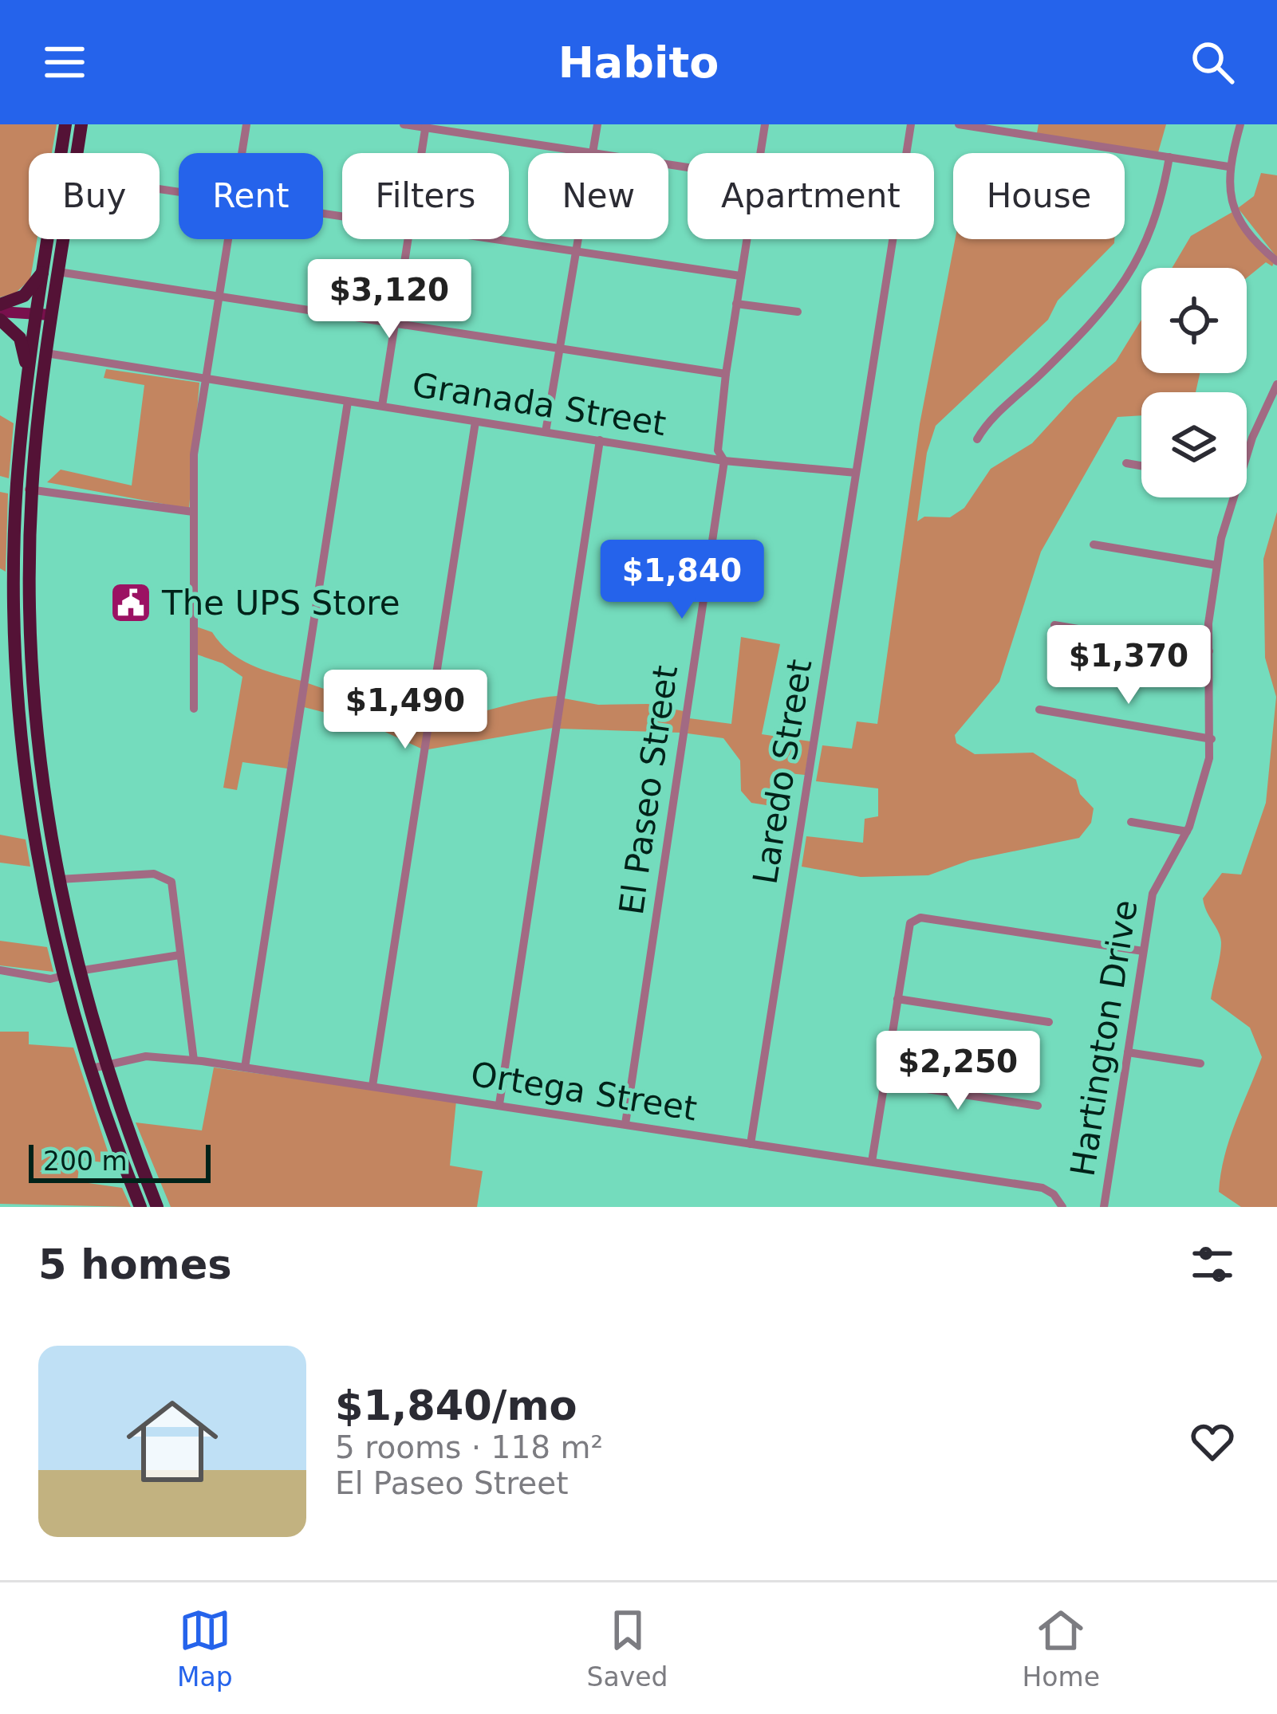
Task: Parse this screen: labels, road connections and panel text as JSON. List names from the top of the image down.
{
  "streets": {
    "street": [
      "Granada Street",
      "Laredo Street",
      "El Paseo Street",
      "Hartington Drive",
      "Ortega Street"
    ]
  },
  "crossings": [
    ["Granada Street", "Laredo Street"],
    ["Granada Street", "El Paseo Street"],
    ["Laredo Street", "Ortega Street"],
    ["El Paseo Street", "Ortega Street"]
  ],
  "places": {
    "public building": ["The UPS Store"]
  },
  "scale_bar": "200 m",
  "page": {
    "header": "Habito",
    "chip": [
      "Buy",
      "Rent",
      "Filters",
      "New",
      "Apartment",
      "House"
    ],
    "price": [
      "$3,120",
      "$1,840",
      "$1,370",
      "$1,490",
      "$2,250"
    ],
    "scale": "200 m",
    "heading": "5 homes",
    "list": [
      {
        "name": "$1,840/mo",
        "note": "5 rooms · 118 m² · El Paseo Street"
      }
    ],
    "tabs": ["Map", "Saved", "Home"]
  }
}
